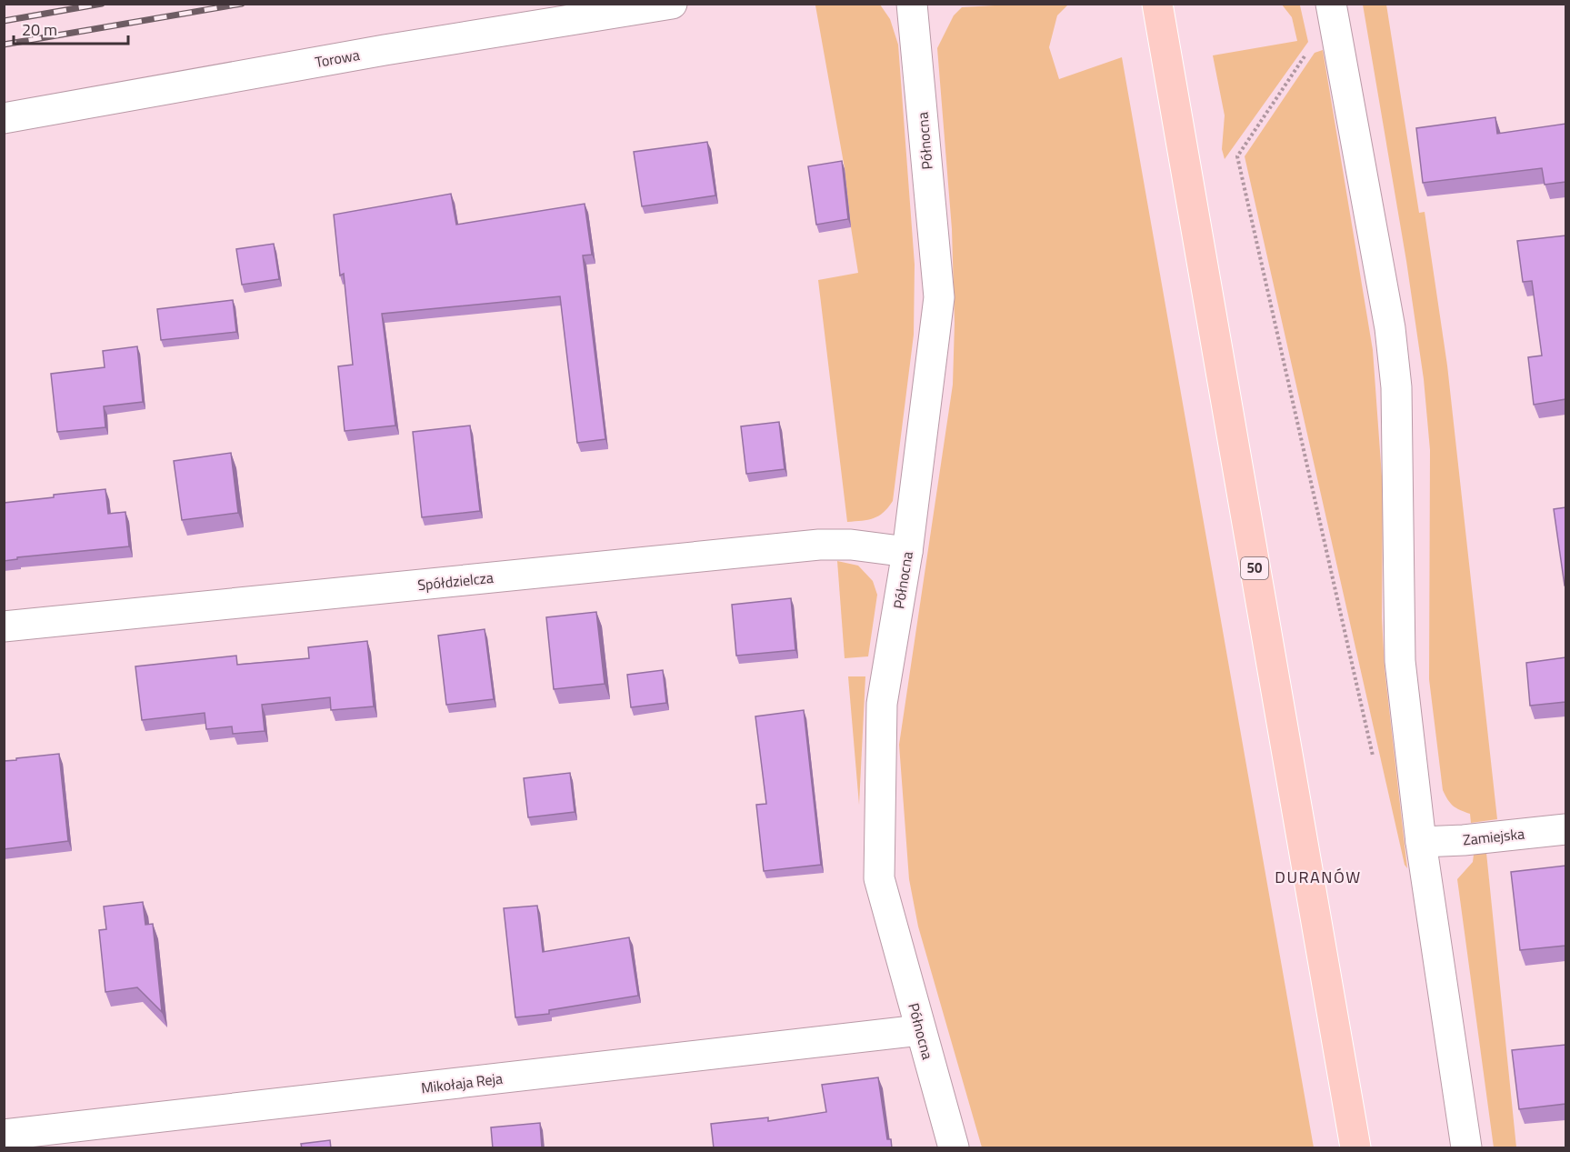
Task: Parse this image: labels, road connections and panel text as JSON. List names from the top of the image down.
{
  "streets": {
    "main road": ["50"],
    "street": [
      "Torowa",
      "Północna",
      "Spółdzielcza",
      "Zamiejska",
      "Mikołaja Reja"
    ]
  },
  "crossings": [
    ["Północna", "Spółdzielcza"],
    ["Północna", "Mikołaja Reja"]
  ],
  "districts": ["DURANÓW"],
  "scale_bar": "20 m"
}
